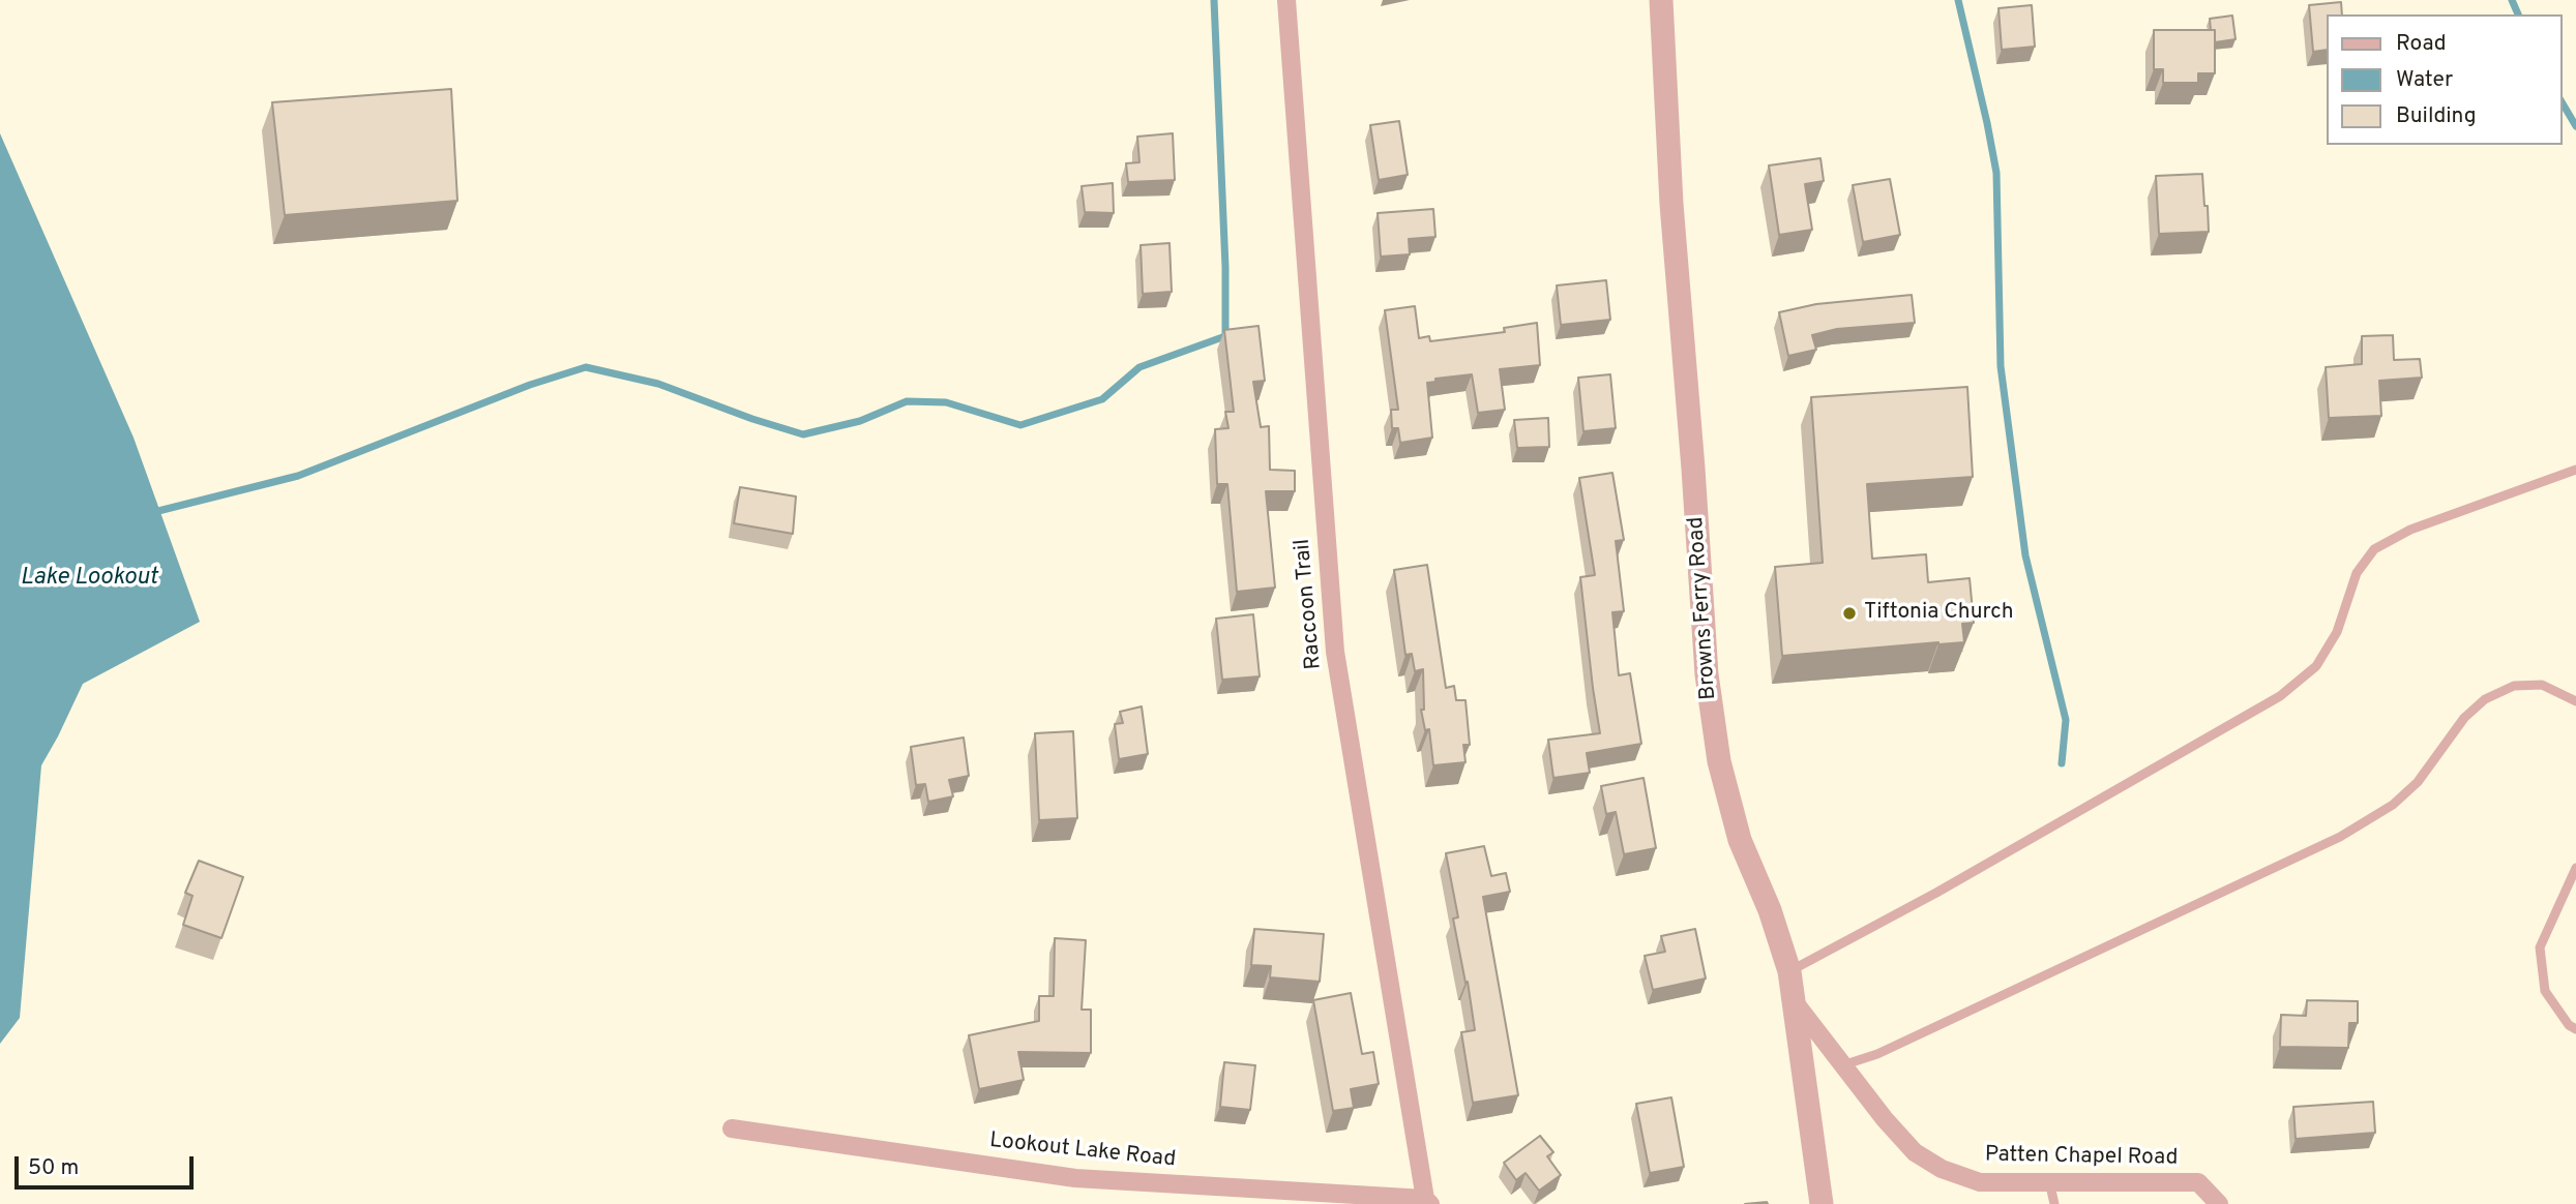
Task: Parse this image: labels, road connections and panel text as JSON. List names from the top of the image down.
{
  "streets": {
    "street": [
      "Raccoon Trail",
      "Browns Ferry Road",
      "Lookout Lake Road",
      "Patten Chapel Road"
    ]
  },
  "crossings": [
    ["Raccoon Trail", "Lookout Lake Road"],
    ["Browns Ferry Road", "Patten Chapel Road"]
  ],
  "water": ["Lake Lookout"],
  "places": ["Tiftonia Church"],
  "legend": ["Road", "Water", "Building"],
  "scale_bar": "50 m"
}
